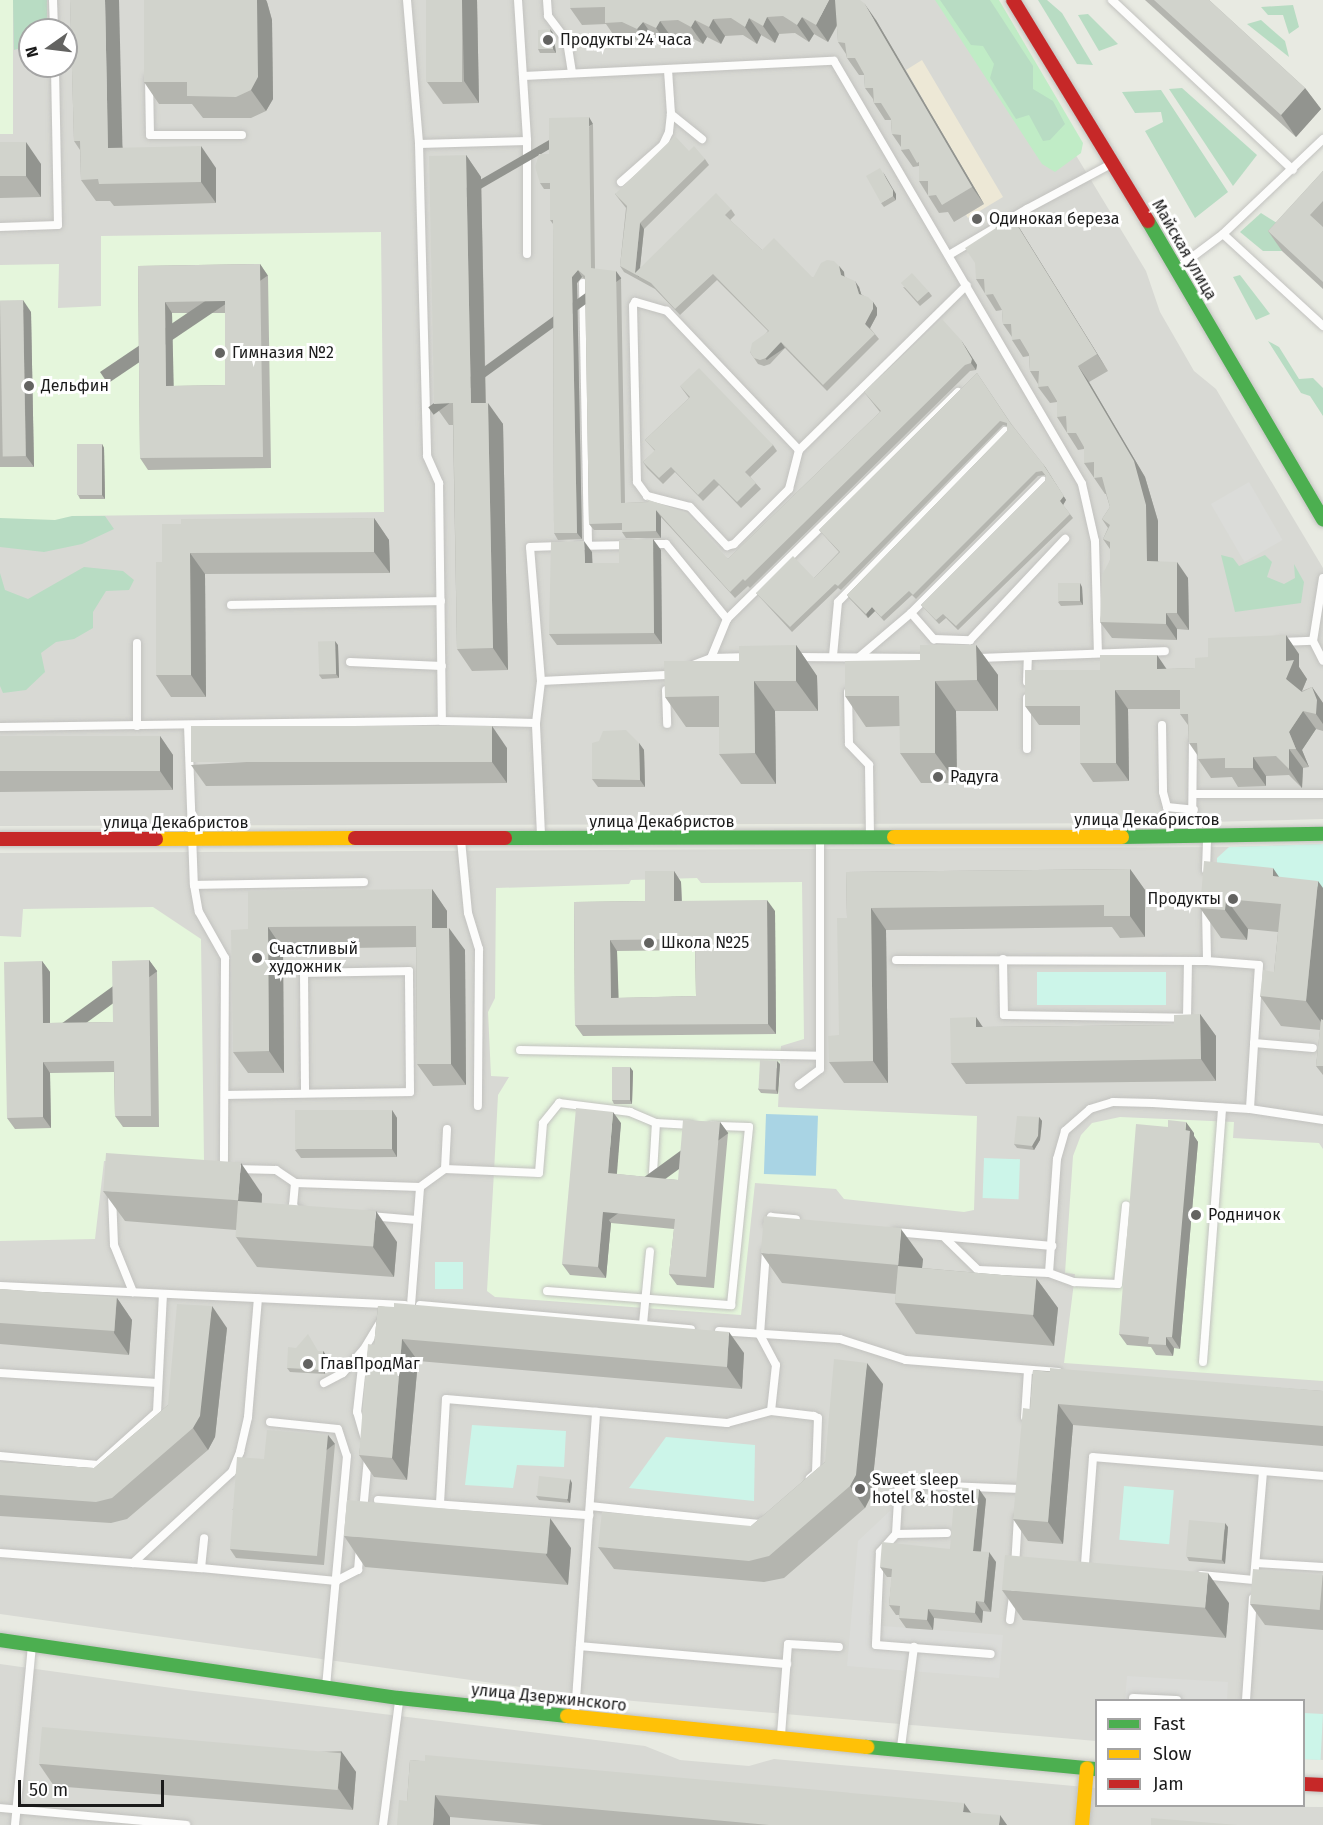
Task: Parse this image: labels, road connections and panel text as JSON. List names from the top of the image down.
{
  "streets": {
    "main road": ["Майская улица", "улица Декабристов", "улица Дзержинского"]
  },
  "places": [
    "Продукты 24 часа",
    "Одинокая береза",
    "Гимназия №2",
    "Дельфин",
    "Радуга",
    "Продукты",
    "Школа №25",
    "Счастливый художник",
    "Родничок",
    "ГлавПродМаг",
    "Sweet sleep hotel & hostel"
  ],
  "legend": ["Fast", "Slow", "Jam"],
  "scale_bar": "50 m",
  "north": "left"
}
